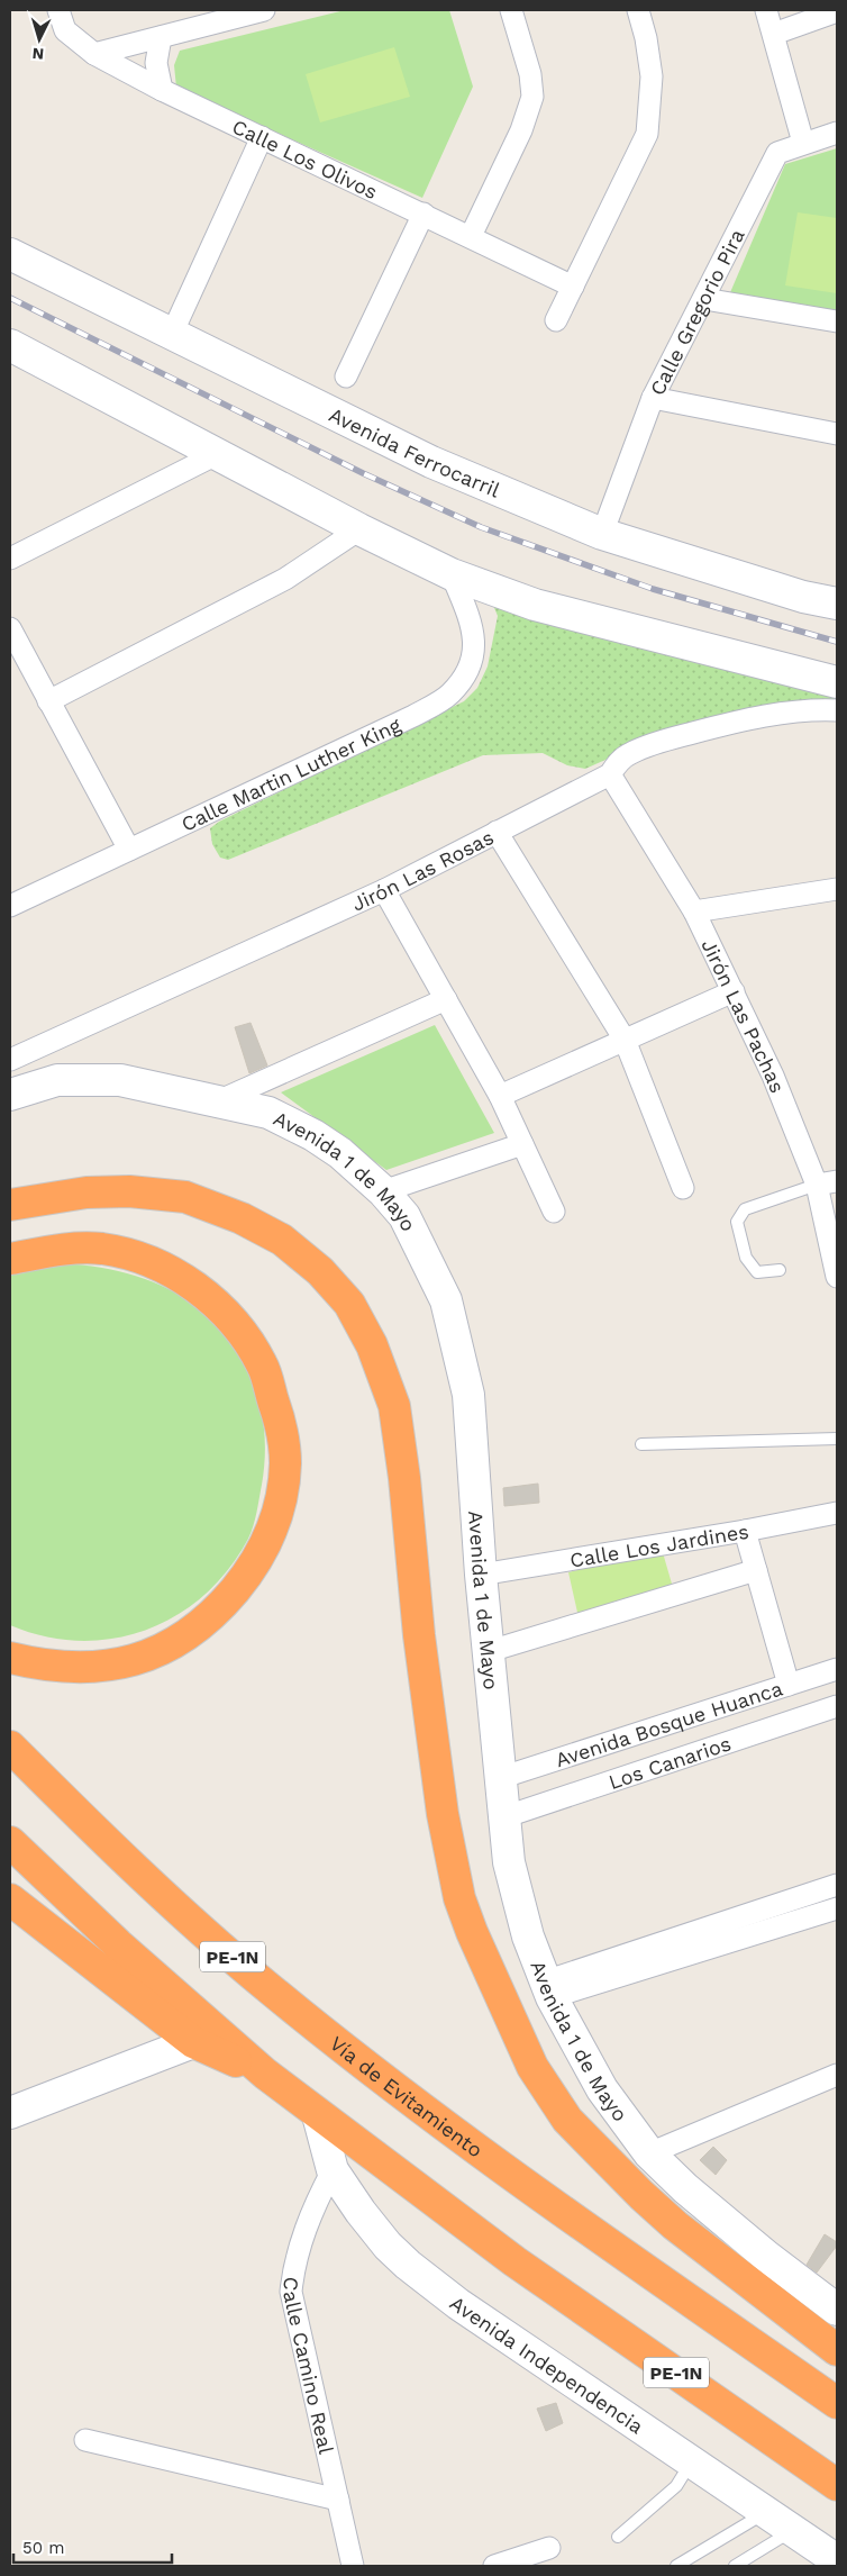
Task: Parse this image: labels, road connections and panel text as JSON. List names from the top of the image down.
{
  "streets": {
    "highway": ["PE-1N", "Vía de Evitamiento"],
    "main road": ["Avenida Ferrocarril", "Avenida 1 de Mayo", "Avenida Independencia"],
    "street": [
      "Calle Los Olivos",
      "Calle Gregorio Pira",
      "Calle Martin Luther King",
      "Jirón Las Rosas",
      "Jirón Las Pachas",
      "Calle Los Jardines",
      "Avenida Bosque Huanca",
      "Los Canarios",
      "Calle Camino Real"
    ]
  },
  "crossings": [
    ["Calle Gregorio Pira", "Avenida Ferrocarril"],
    ["Jirón Las Rosas", "Jirón Las Pachas"],
    ["Avenida 1 de Mayo", "Calle Los Jardines"],
    ["Avenida 1 de Mayo", "Avenida Bosque Huanca"],
    ["Avenida 1 de Mayo", "Los Canarios"],
    ["PE-1N", "Avenida Independencia"],
    ["Avenida Independencia", "Calle Camino Real"]
  ],
  "scale_bar": "50 m",
  "north": "bottom"
}
